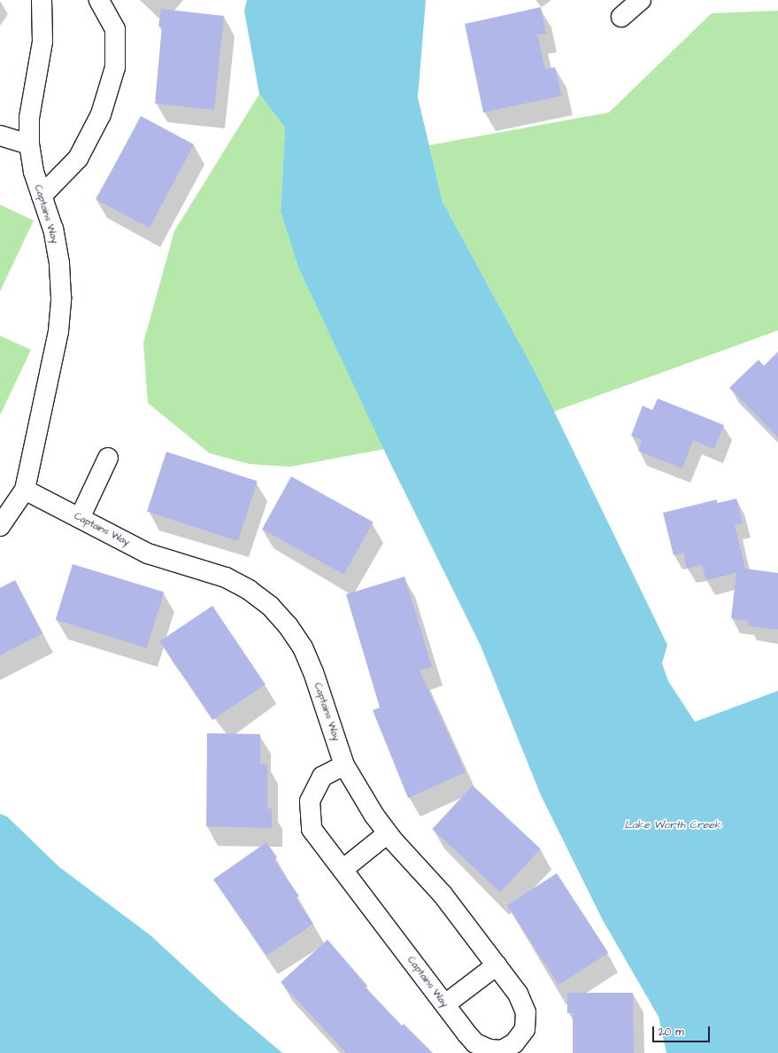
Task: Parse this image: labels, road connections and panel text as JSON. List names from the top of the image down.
{
  "streets": {
    "street": ["Captains Way"]
  },
  "water": ["Lake Worth Creek"],
  "scale_bar": "20 m"
}
